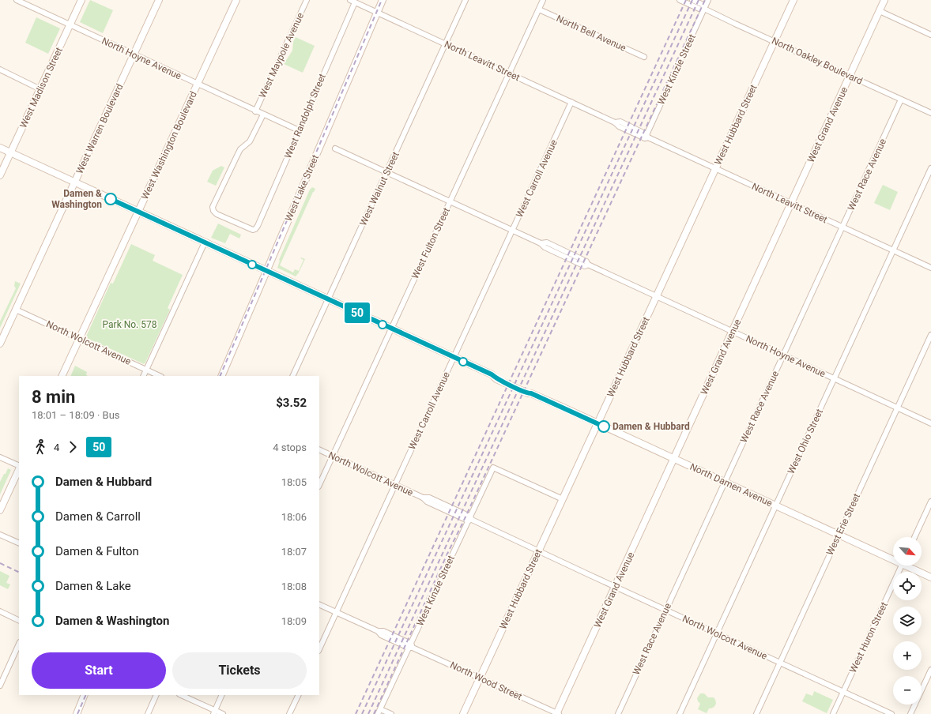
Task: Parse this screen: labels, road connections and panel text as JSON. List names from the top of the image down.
{
  "streets": {
    "main road": [
      "West Madison Street",
      "West Hubbard Street",
      "West Grand Avenue",
      "West Warren Boulevard",
      "West Washington Boulevard",
      "West Lake Street",
      "North Damen Avenue"
    ],
    "street": [
      "North Bell Avenue",
      "West Maypole Avenue",
      "North Hoyne Avenue",
      "North Leavitt Street",
      "North Oakley Boulevard",
      "West Kinzie Street",
      "West Randolph Street",
      "West Race Avenue",
      "West Carroll Avenue",
      "West Walnut Street",
      "West Fulton Street",
      "North Wolcott Avenue",
      "West Ohio Street",
      "West Erie Street",
      "West Huron Street",
      "North Wood Street"
    ]
  },
  "crossings": [
    ["North Bell Avenue", "West Fulton Street"],
    ["West Maypole Avenue", "North Hoyne Avenue"],
    ["North Hoyne Avenue", "West Madison Street"],
    ["North Hoyne Avenue", "West Randolph Street"],
    ["North Hoyne Avenue", "West Hubbard Street"],
    ["North Hoyne Avenue", "West Grand Avenue"],
    ["North Hoyne Avenue", "West Warren Boulevard"],
    ["North Hoyne Avenue", "West Washington Boulevard"],
    ["North Hoyne Avenue", "West Race Avenue"],
    ["North Hoyne Avenue", "West Carroll Avenue"],
    ["North Hoyne Avenue", "West Walnut Street"],
    ["North Hoyne Avenue", "West Fulton Street"],
    ["North Hoyne Avenue", "West Ohio Street"],
    ["North Hoyne Avenue", "West Erie Street"],
    ["North Leavitt Street", "West Kinzie Street"],
    ["North Leavitt Street", "West Randolph Street"],
    ["North Leavitt Street", "West Hubbard Street"],
    ["North Leavitt Street", "West Grand Avenue"],
    ["North Leavitt Street", "West Race Avenue"],
    ["North Leavitt Street", "West Carroll Avenue"],
    ["North Leavitt Street", "West Lake Street"],
    ["North Leavitt Street", "West Walnut Street"],
    ["North Leavitt Street", "West Fulton Street"],
    ["North Leavitt Street", "West Ohio Street"],
    ["North Oakley Boulevard", "West Kinzie Street"],
    ["North Oakley Boulevard", "West Hubbard Street"],
    ["North Oakley Boulevard", "West Grand Avenue"],
    ["North Oakley Boulevard", "West Race Avenue"],
    ["West Kinzie Street", "West Hubbard Street"],
    ["West Kinzie Street", "North Wolcott Avenue"],
    ["West Kinzie Street", "North Wood Street"],
    ["West Madison Street", "North Damen Avenue"],
    ["West Hubbard Street", "North Wolcott Avenue"],
    ["West Hubbard Street", "North Damen Avenue"],
    ["West Hubbard Street", "North Wood Street"],
    ["West Grand Avenue", "North Wolcott Avenue"],
    ["West Grand Avenue", "North Damen Avenue"],
    ["West Grand Avenue", "North Wood Street"],
    ["West Warren Boulevard", "North Wolcott Avenue"],
    ["West Warren Boulevard", "North Damen Avenue"],
    ["West Washington Boulevard", "North Wolcott Avenue"],
    ["West Washington Boulevard", "North Damen Avenue"],
    ["West Race Avenue", "North Wolcott Avenue"],
    ["West Race Avenue", "North Damen Avenue"],
    ["West Carroll Avenue", "North Wolcott Avenue"],
    ["West Carroll Avenue", "North Damen Avenue"],
    ["West Carroll Avenue", "North Wood Street"],
    ["West Lake Street", "North Damen Avenue"],
    ["West Walnut Street", "North Damen Avenue"],
    ["West Fulton Street", "North Wolcott Avenue"],
    ["West Fulton Street", "North Damen Avenue"],
    ["North Wolcott Avenue", "West Ohio Street"],
    ["North Wolcott Avenue", "West Erie Street"],
    ["North Wolcott Avenue", "West Huron Street"],
    ["West Ohio Street", "North Damen Avenue"],
    ["North Damen Avenue", "West Erie Street"]
  ],
  "parks": ["Park No. 578"],
  "places": ["Damen & Washington", "Damen & Hubbard"],
  "lines": ["bus line 50"],
  "north": "bottom right",
  "page": {
    "on_map": "50",
    "heading": ["8 min", "18:01 – 18:09 · Bus", "$3.52"],
    "legs": ["4", "50", "4 stops"],
    "list": [
      {
        "name": "Damen & Hubbard",
        "value": "18:05"
      },
      {
        "name": "Damen & Carroll",
        "value": "18:06"
      },
      {
        "name": "Damen & Fulton",
        "value": "18:07"
      },
      {
        "name": "Damen & Lake",
        "value": "18:08"
      },
      {
        "name": "Damen & Washington",
        "value": "18:09"
      }
    ],
    "map_buttons": ["+", "−"],
    "buttons": ["Start", "Tickets"]
  }
}
